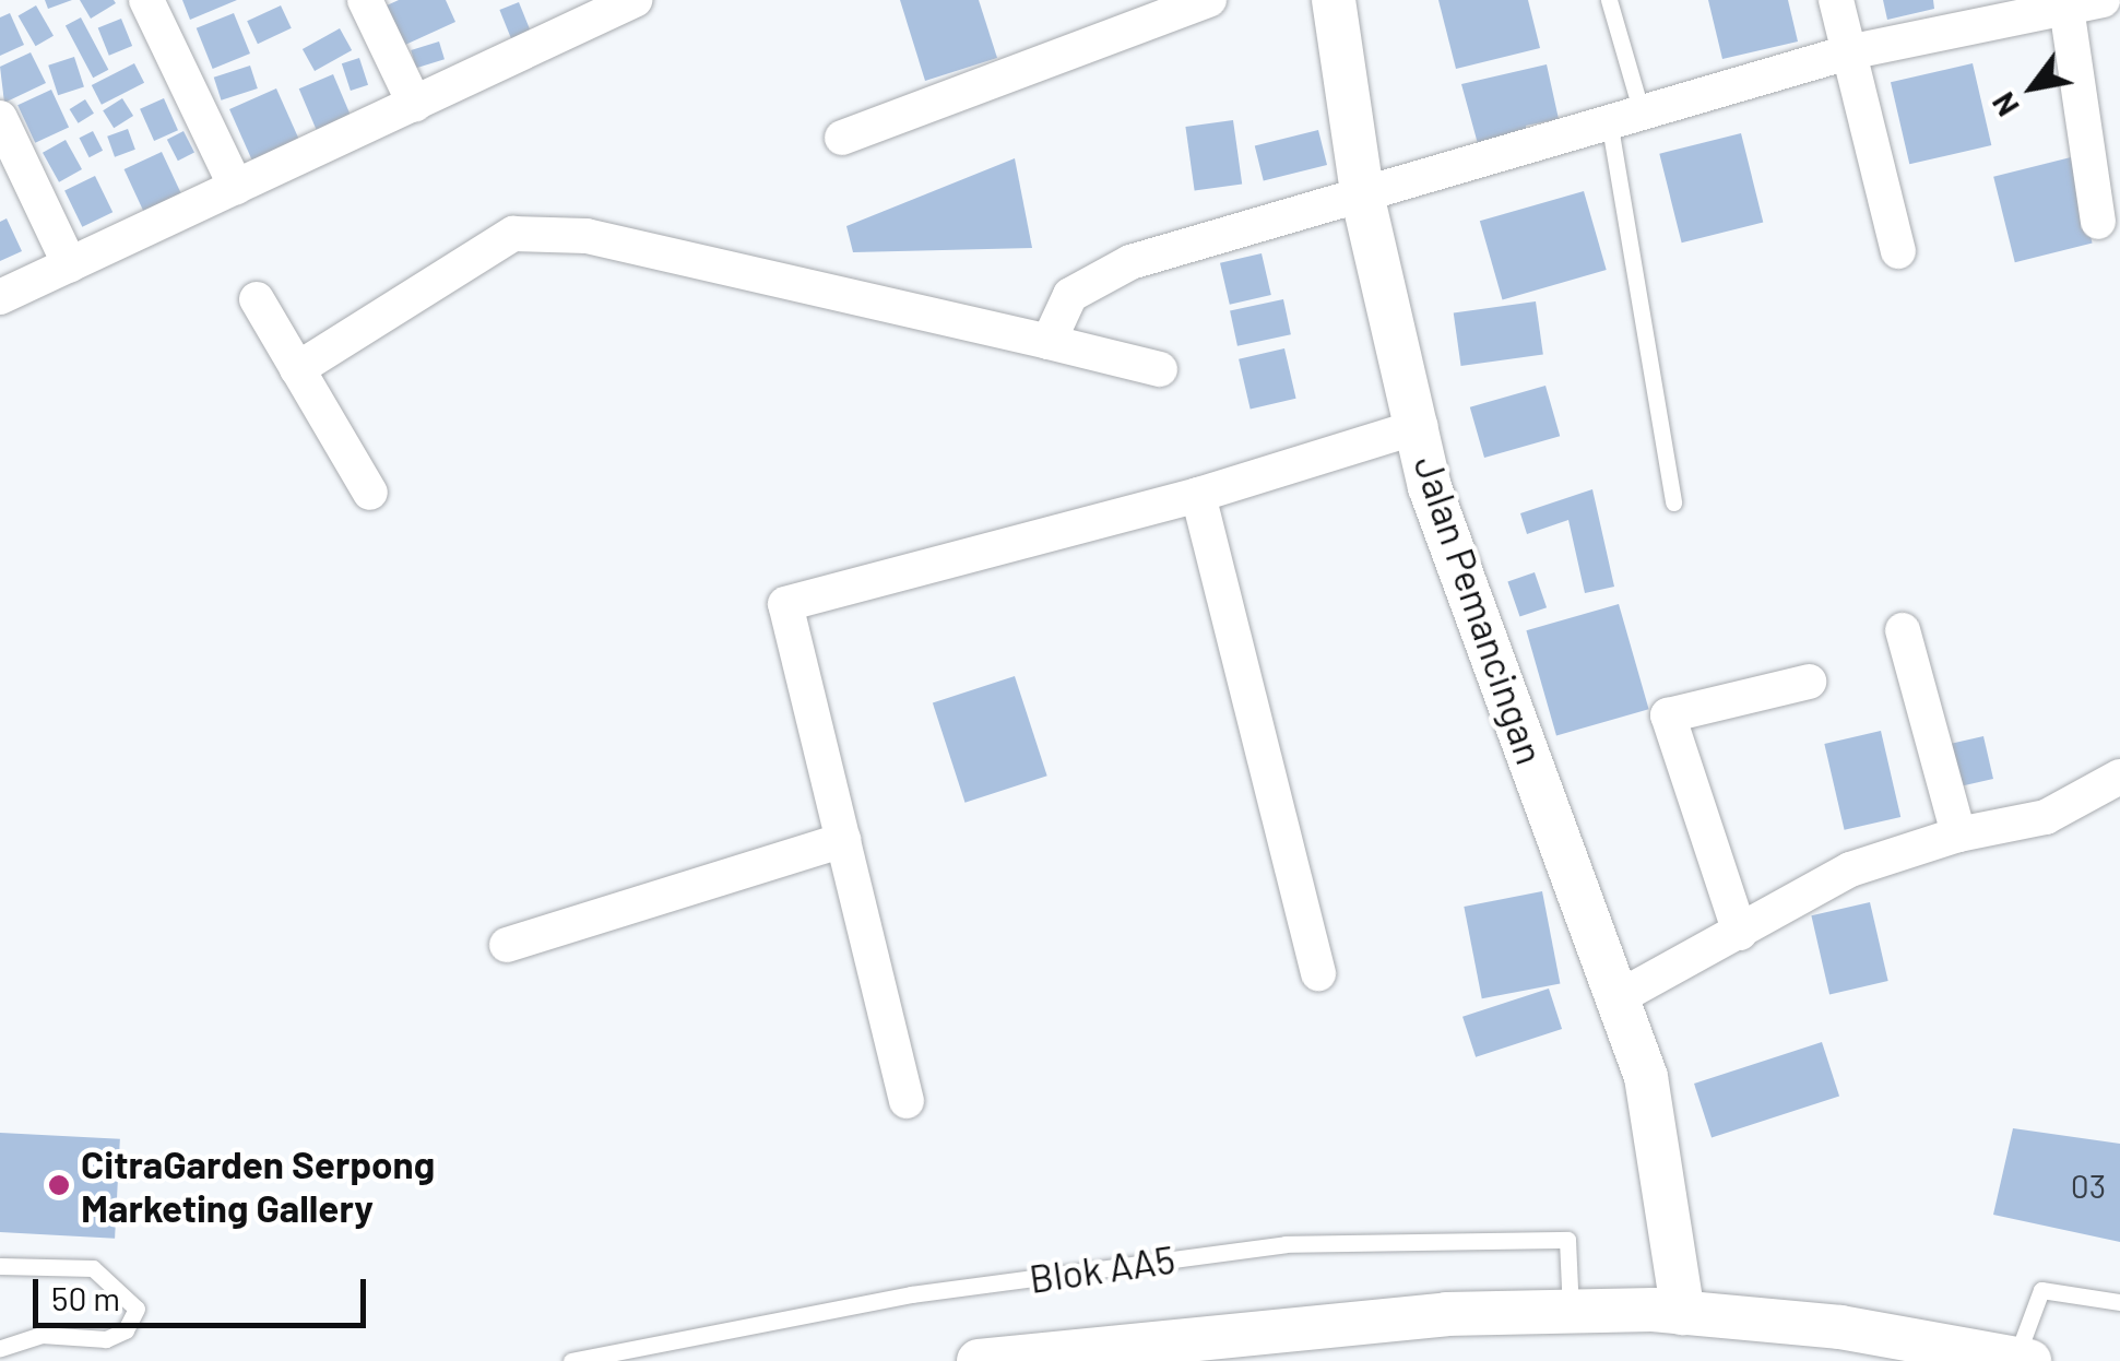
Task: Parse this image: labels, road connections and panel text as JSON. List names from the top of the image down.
{
  "streets": {
    "street": ["Jalan Pemancingan"],
    "lane": ["Blok AA5"]
  },
  "places": ["CitraGarden Serpong Marketing Gallery"],
  "house_numbers": ["03"],
  "scale_bar": "50 m",
  "north": "bottom left"
}
